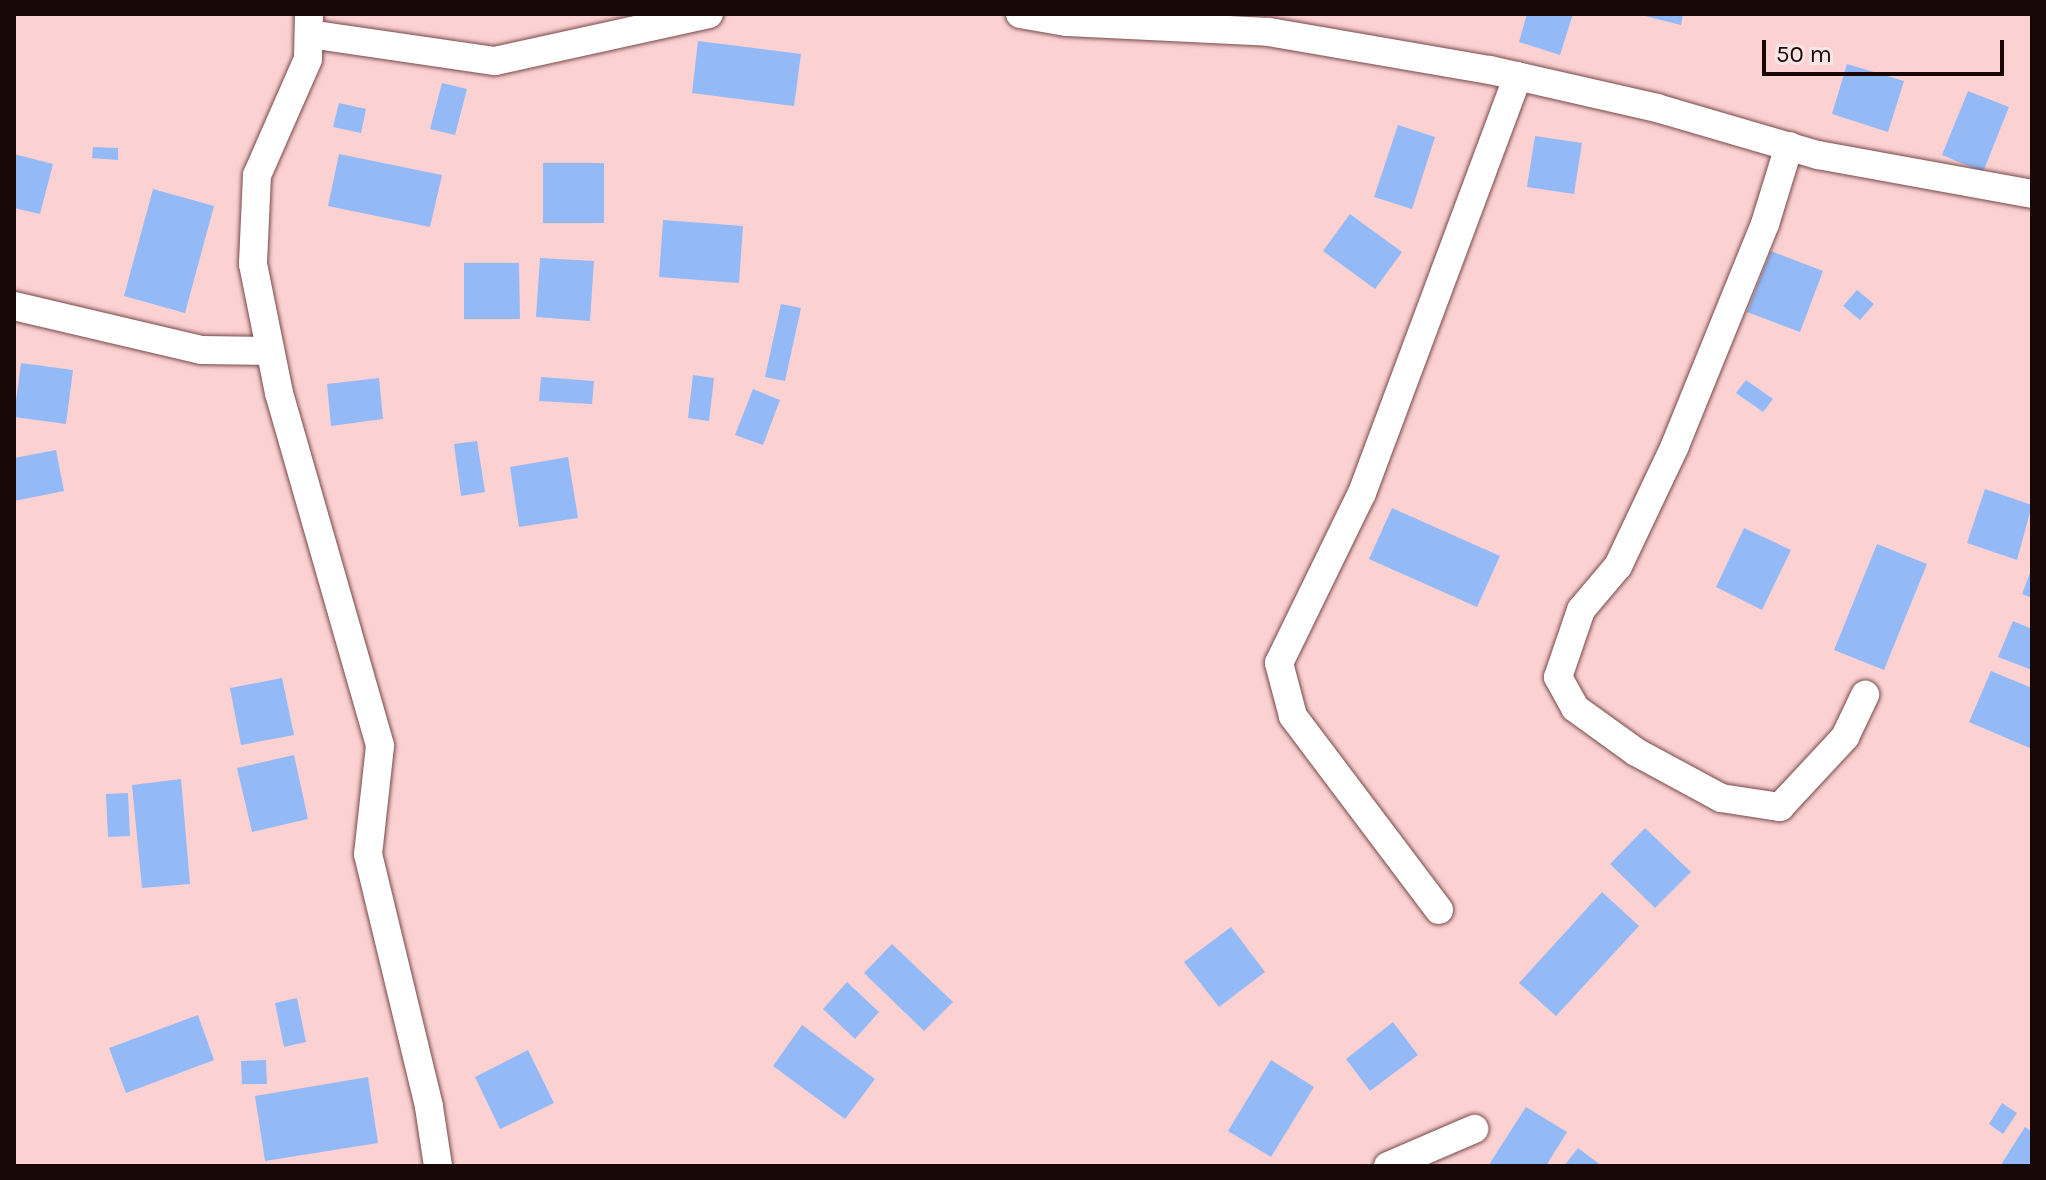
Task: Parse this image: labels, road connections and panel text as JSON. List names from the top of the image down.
{
  "scale_bar": "50 m"
}
